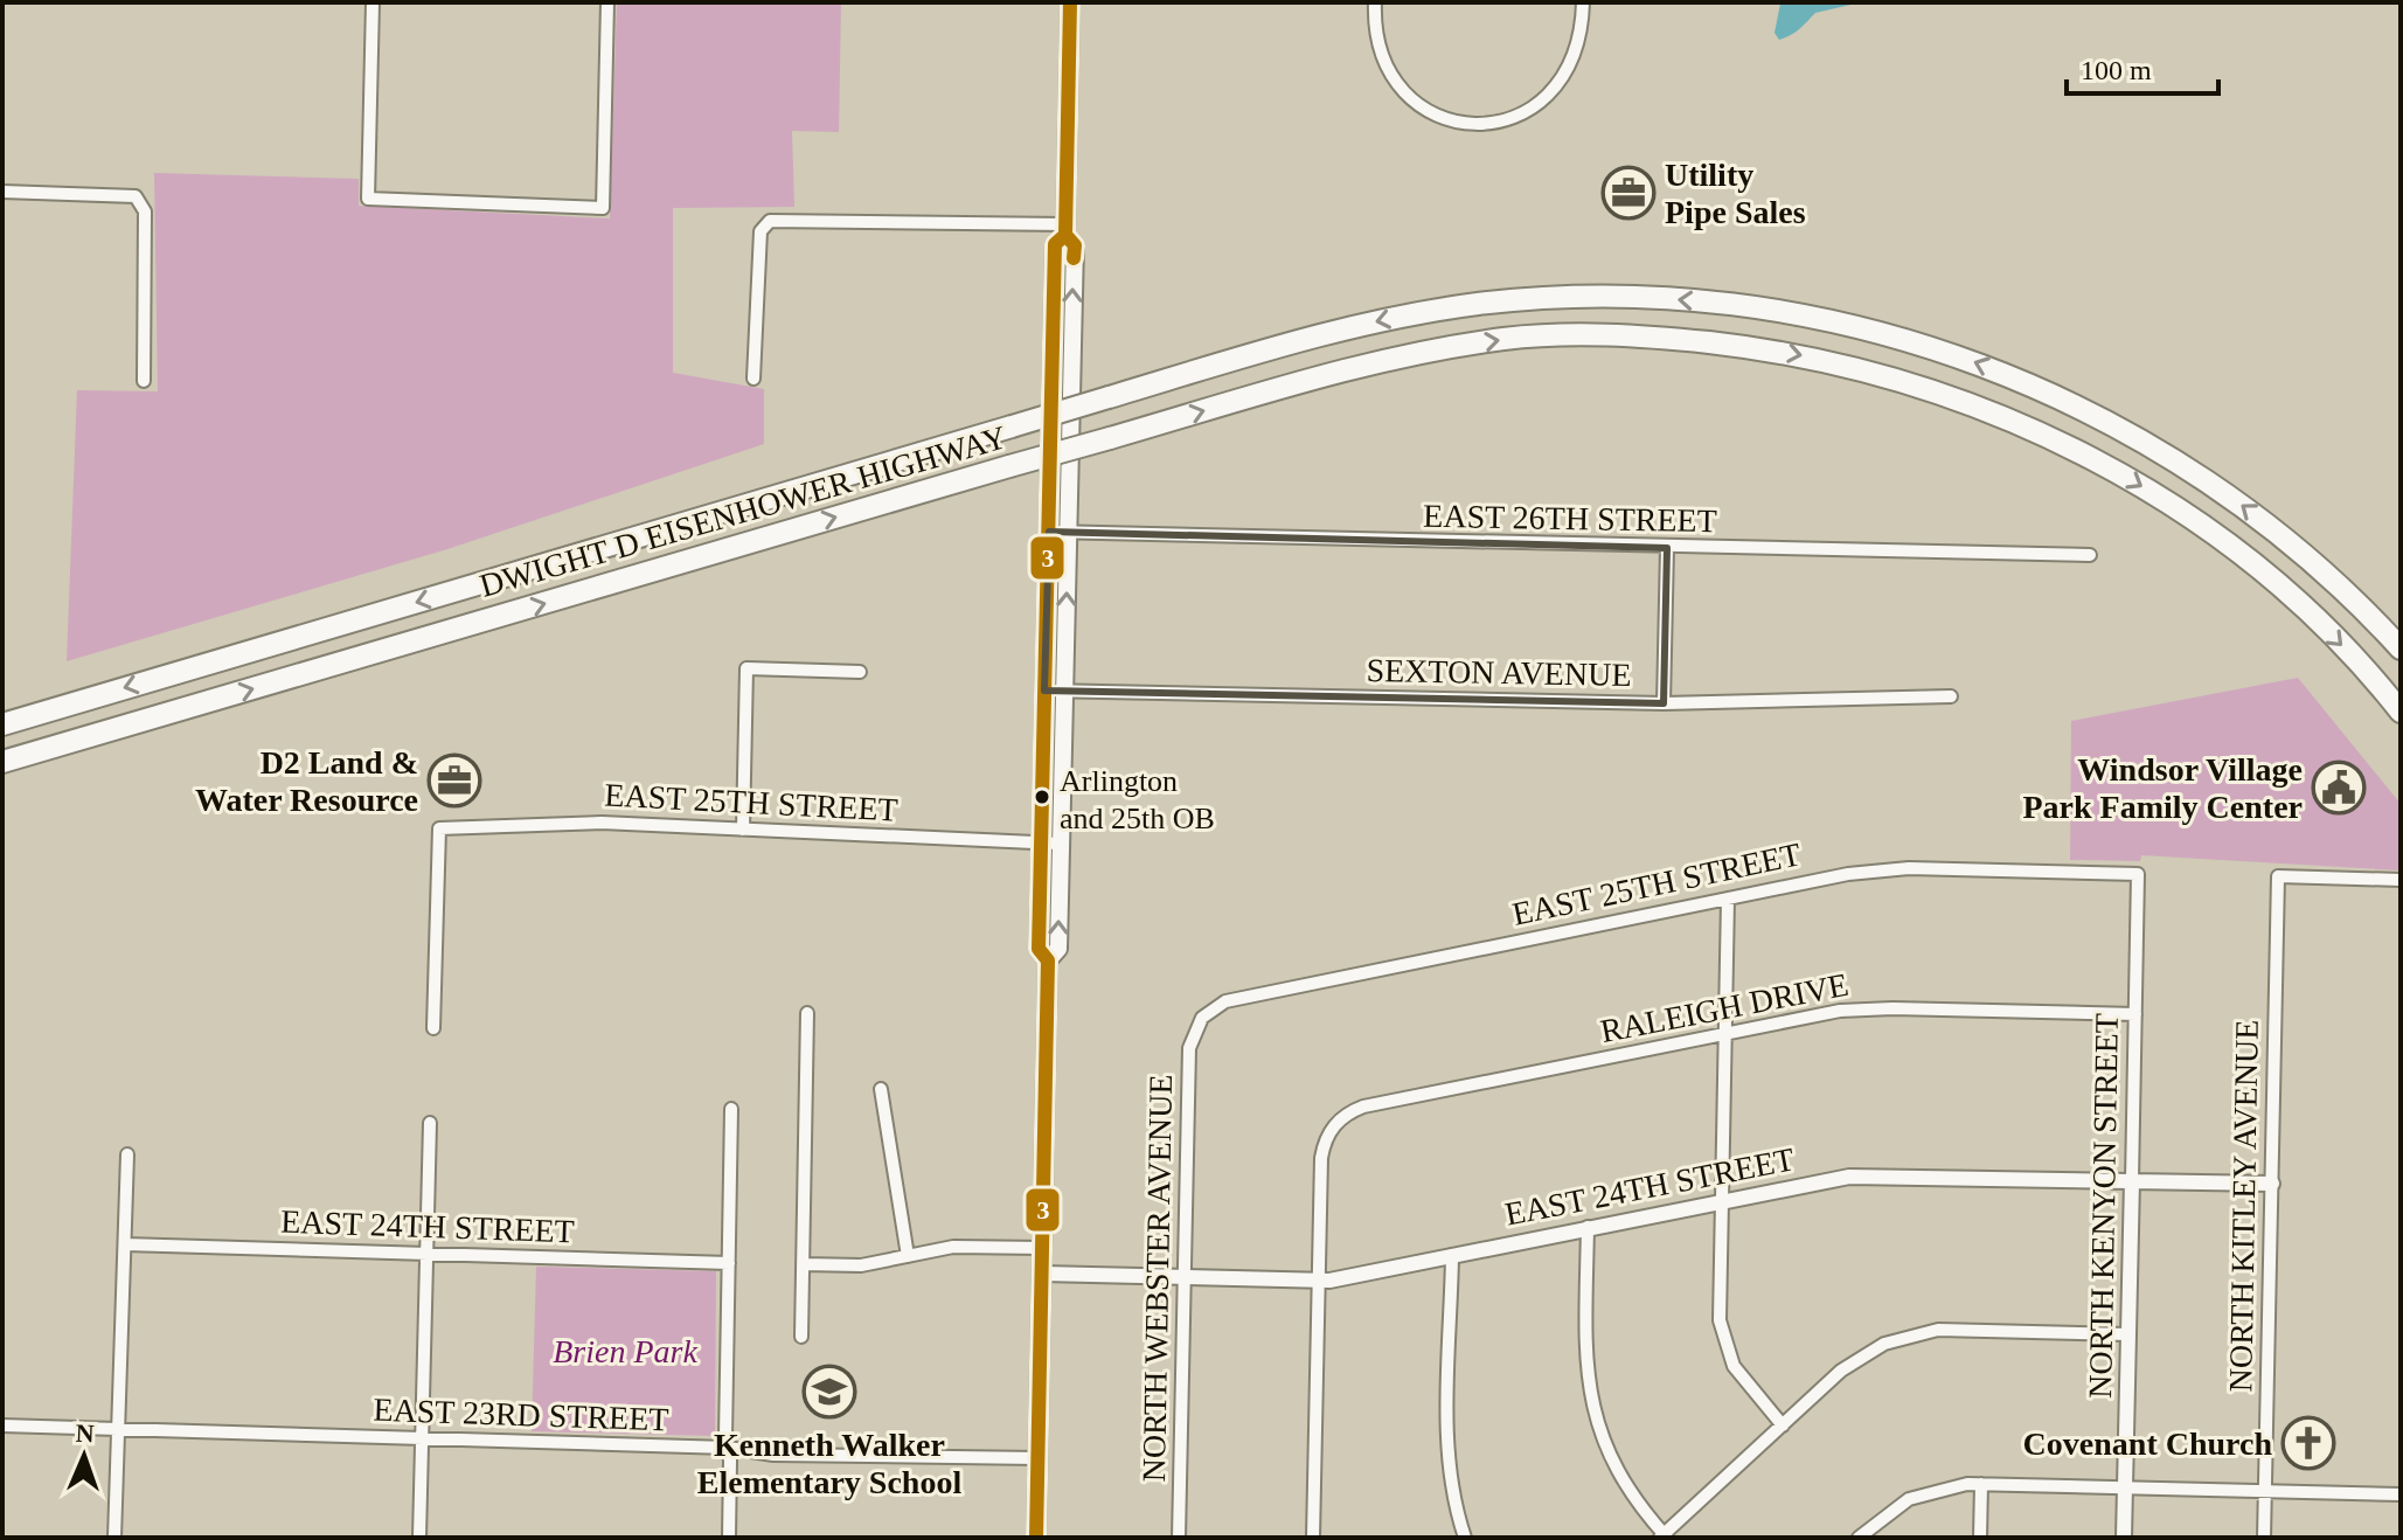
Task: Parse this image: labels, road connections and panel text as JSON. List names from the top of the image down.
{
  "streets": {
    "highway": ["DWIGHT D EISENHOWER HIGHWAY"],
    "street": [
      "EAST 26TH STREET",
      "SEXTON AVENUE",
      "EAST 25TH STREET",
      "RALEIGH DRIVE",
      "EAST 24TH STREET",
      "NORTH KENYON STREET",
      "NORTH KITLEY AVENUE",
      "NORTH WEBSTER AVENUE",
      "EAST 23RD STREET"
    ]
  },
  "crossings": [
    ["EAST 25TH STREET", "NORTH KENYON STREET"],
    ["EAST 25TH STREET", "NORTH WEBSTER AVENUE"],
    ["RALEIGH DRIVE", "EAST 24TH STREET"],
    ["RALEIGH DRIVE", "NORTH KENYON STREET"],
    ["EAST 24TH STREET", "NORTH KENYON STREET"],
    ["EAST 24TH STREET", "NORTH KITLEY AVENUE"],
    ["EAST 24TH STREET", "NORTH WEBSTER AVENUE"]
  ],
  "parks": ["Brien Park"],
  "places": {
    "office": ["Utility Pipe Sales", "D2 Land & Water Resource"],
    "public building": ["Windsor Village Park Family Center"],
    "other": ["Arlington and 25th OB"],
    "school or university": ["Kenneth Walker Elementary School"],
    "church": ["Covenant Church"]
  },
  "lines": ["transit line 3"],
  "scale_bar": "100 m",
  "north": "top"
}
